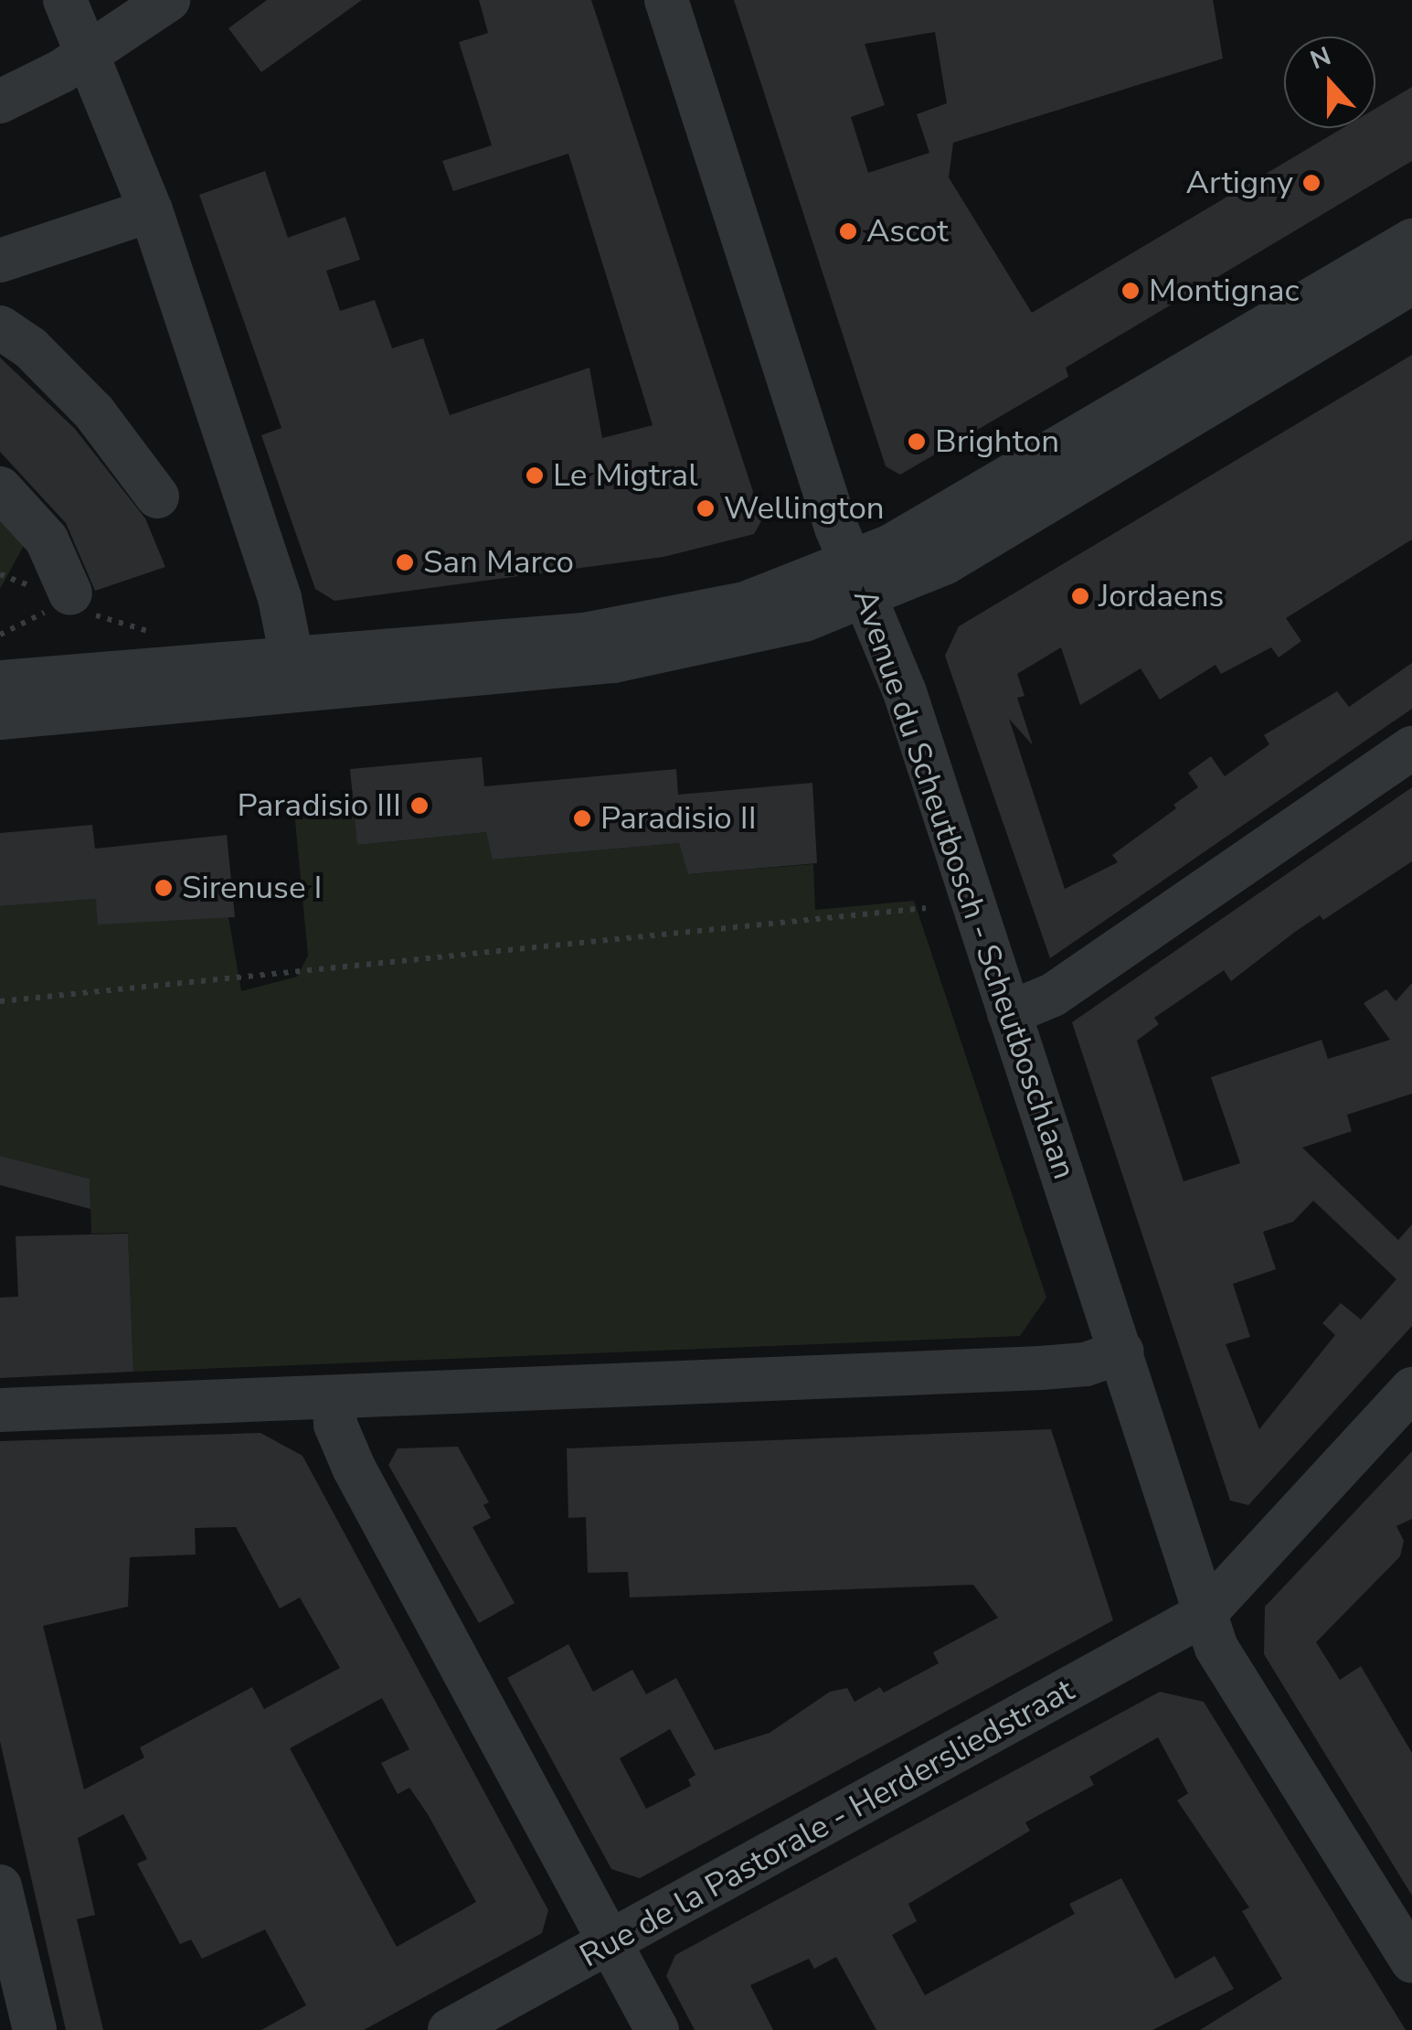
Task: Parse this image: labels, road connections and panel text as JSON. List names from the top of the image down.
{
  "streets": {
    "street": ["Avenue du Scheutbosch - Scheutboschlaan", "Rue de la Pastorale - Herdersliedstraat"]
  },
  "crossings": [
    ["Avenue du Scheutbosch - Scheutboschlaan", "Rue de la Pastorale - Herdersliedstraat"]
  ],
  "places": [
    "Artigny",
    "Ascot",
    "Montignac",
    "Brighton",
    "Le Migtral",
    "Wellington",
    "San Marco",
    "Jordaens",
    "Paradisio III",
    "Paradisio II",
    "Sirenuse I"
  ],
  "north": "top"
}
